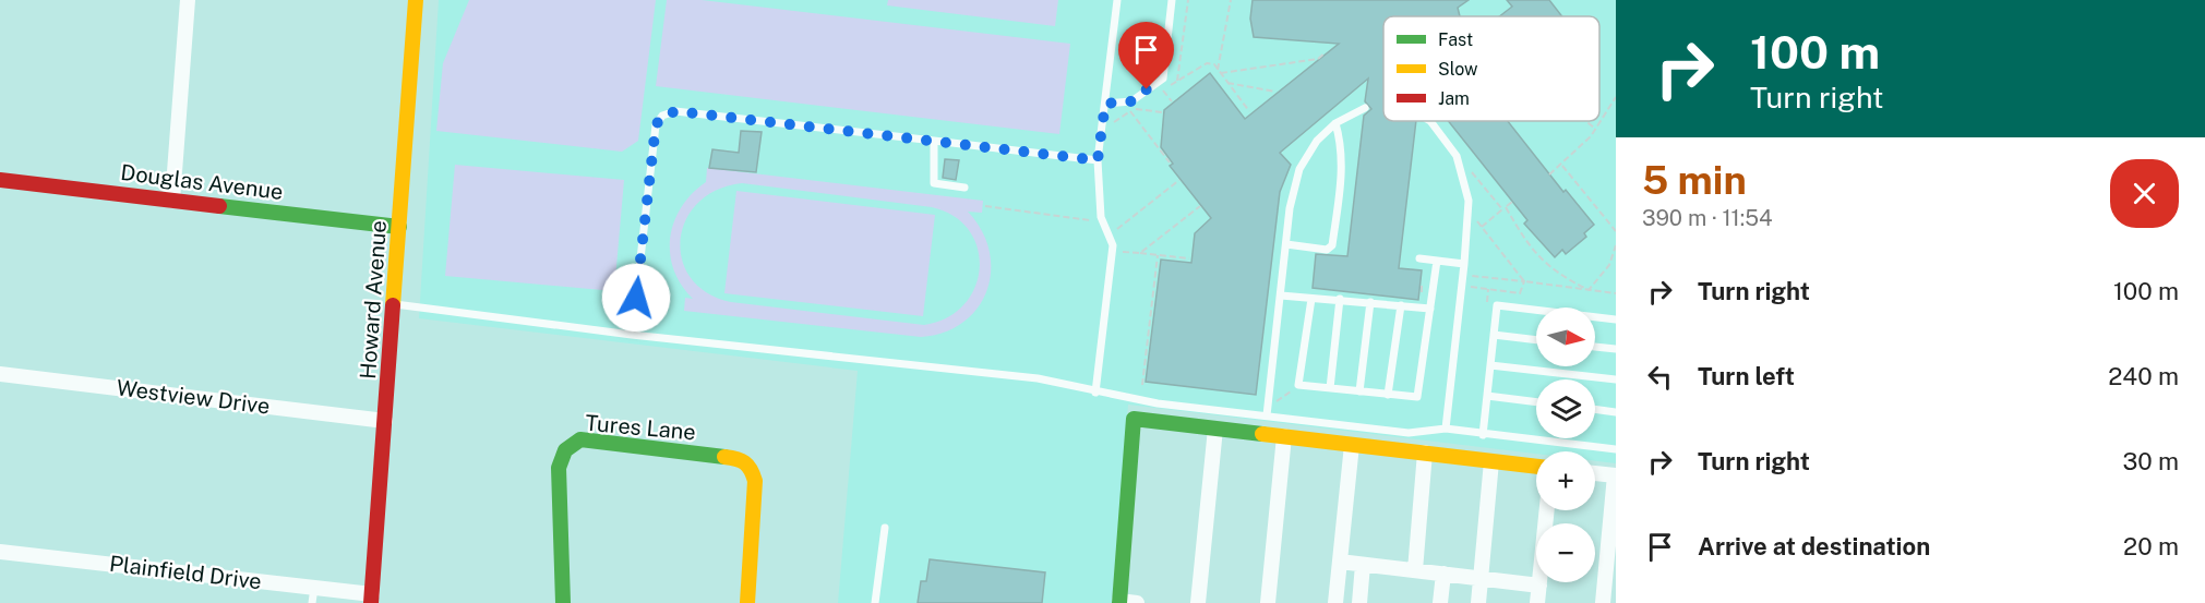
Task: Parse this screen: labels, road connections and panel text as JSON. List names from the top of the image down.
{
  "streets": {
    "street": [
      "Douglas Avenue",
      "Howard Avenue",
      "Westview Drive",
      "Tures Lane",
      "Plainfield Drive"
    ]
  },
  "crossings": [
    ["Douglas Avenue", "Howard Avenue"],
    ["Howard Avenue", "Westview Drive"],
    ["Howard Avenue", "Plainfield Drive"]
  ],
  "legend": ["Fast", "Slow", "Jam"],
  "north": "right",
  "page": {
    "turn": ["100 m", "Turn right"],
    "heading": ["5 min", "390 m · 11:54"],
    "list": [
      {
        "name": "Turn right",
        "value": "100 m"
      },
      {
        "name": "Turn left",
        "value": "240 m"
      },
      {
        "name": "Turn right",
        "value": "30 m"
      },
      {
        "name": "Arrive at destination",
        "value": "20 m"
      }
    ],
    "map_buttons": ["+", "−"]
  }
}
